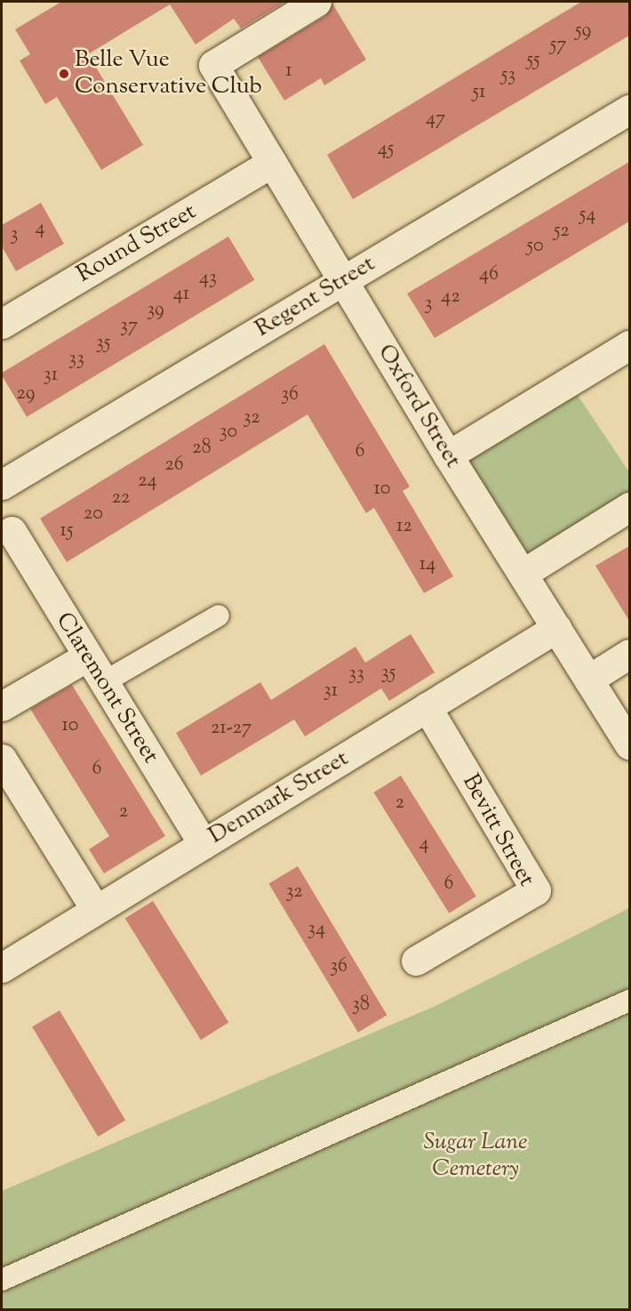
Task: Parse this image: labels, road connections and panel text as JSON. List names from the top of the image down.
{
  "streets": {
    "street": [
      "Round Street",
      "Regent Street",
      "Oxford Street",
      "Claremont Street",
      "Denmark Street",
      "Bevitt Street"
    ]
  },
  "crossings": [
    ["Round Street", "Oxford Street"],
    ["Regent Street", "Oxford Street"],
    ["Oxford Street", "Denmark Street"],
    ["Claremont Street", "Denmark Street"],
    ["Denmark Street", "Bevitt Street"]
  ],
  "parks": ["Sugar Lane Cemetery"],
  "places": ["Belle Vue Conservative Club"],
  "house_numbers": [
    "59",
    "57",
    "55",
    "1",
    "53",
    "51",
    "47",
    "45",
    "54",
    "4",
    "52",
    "3",
    "50",
    "46",
    "43",
    "41",
    "42",
    "3",
    "39",
    "37",
    "35",
    "33",
    "31",
    "29",
    "36",
    "32",
    "30",
    "28",
    "6",
    "26",
    "24",
    "10",
    "22",
    "20",
    "12",
    "15",
    "14",
    "35",
    "33",
    "31",
    "10",
    "21-27",
    "6",
    "2",
    "2",
    "4",
    "6",
    "32",
    "34",
    "36",
    "38"
  ]
}
